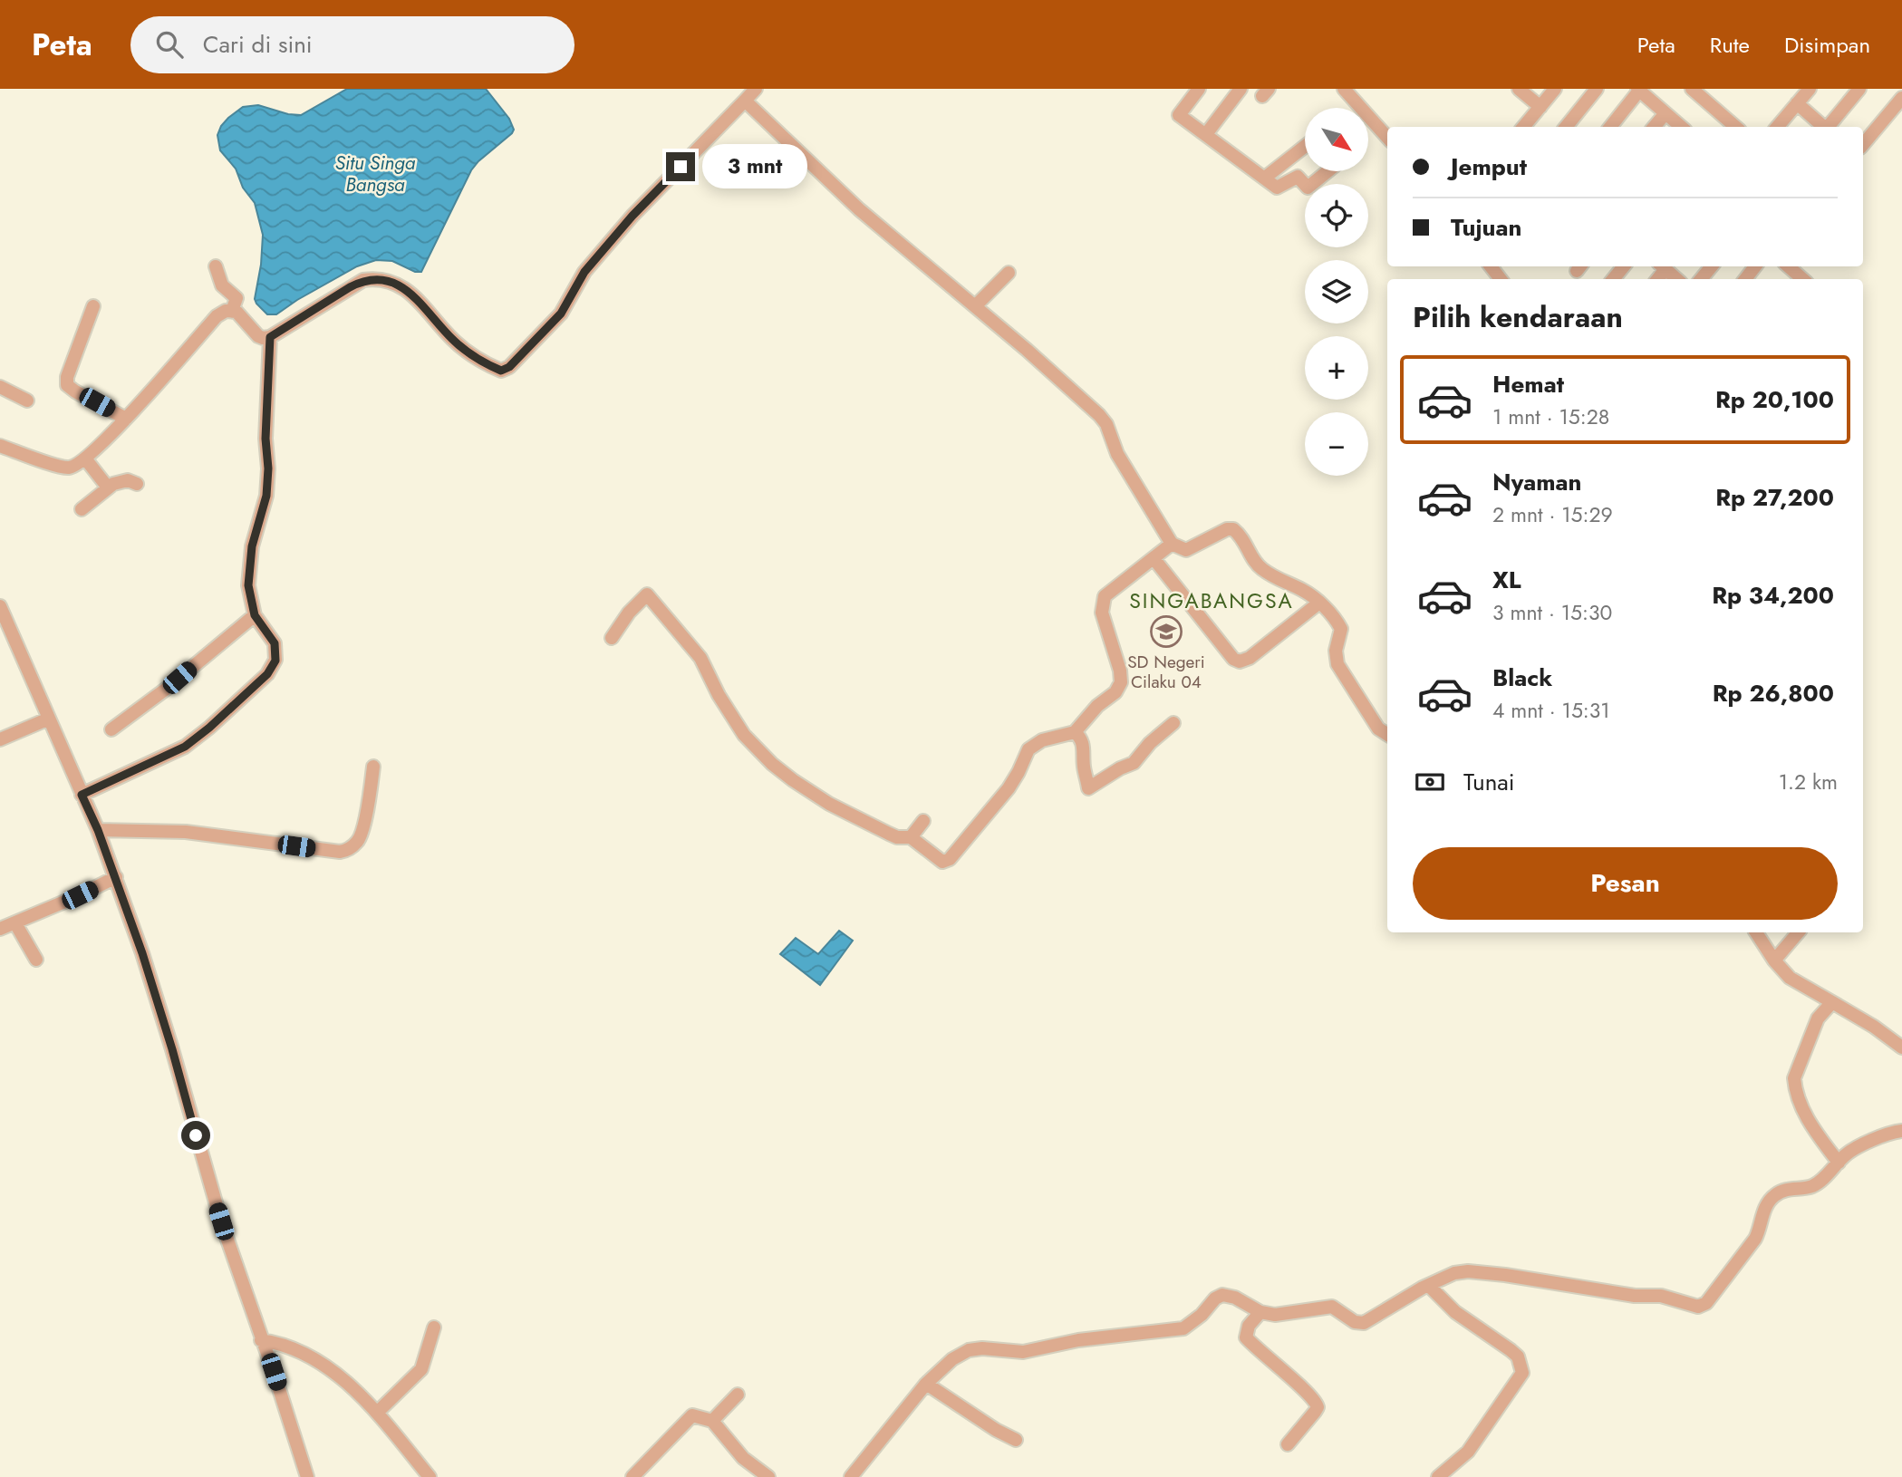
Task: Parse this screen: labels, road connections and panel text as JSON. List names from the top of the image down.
{
  "districts": ["SINGABANGSA"],
  "water": ["Situ Singa Bangsa"],
  "places": {
    "school or university": ["SD Negeri Cilaku 04"]
  },
  "north": "bottom right",
  "page": {
    "header": "Peta",
    "search": "Cari di sini",
    "nav": ["Peta", "Rute", "Disimpan"],
    "map_buttons": ["+", "−"],
    "banner": ["Jemput", "Tujuan"],
    "bubble": "3 mnt",
    "heading": "Pilih kendaraan",
    "list": [
      {
        "name": "Hemat",
        "note": "1 mnt · 15:28",
        "value": "Rp 20,100"
      },
      {
        "name": "Nyaman",
        "note": "2 mnt · 15:29",
        "value": "Rp 27,200"
      },
      {
        "name": "XL",
        "note": "3 mnt · 15:30",
        "value": "Rp 34,200"
      },
      {
        "name": "Black",
        "note": "4 mnt · 15:31",
        "value": "Rp 26,800"
      }
    ],
    "pay": ["Tunai", "1.2 km"],
    "buttons": "Pesan"
  }
}
